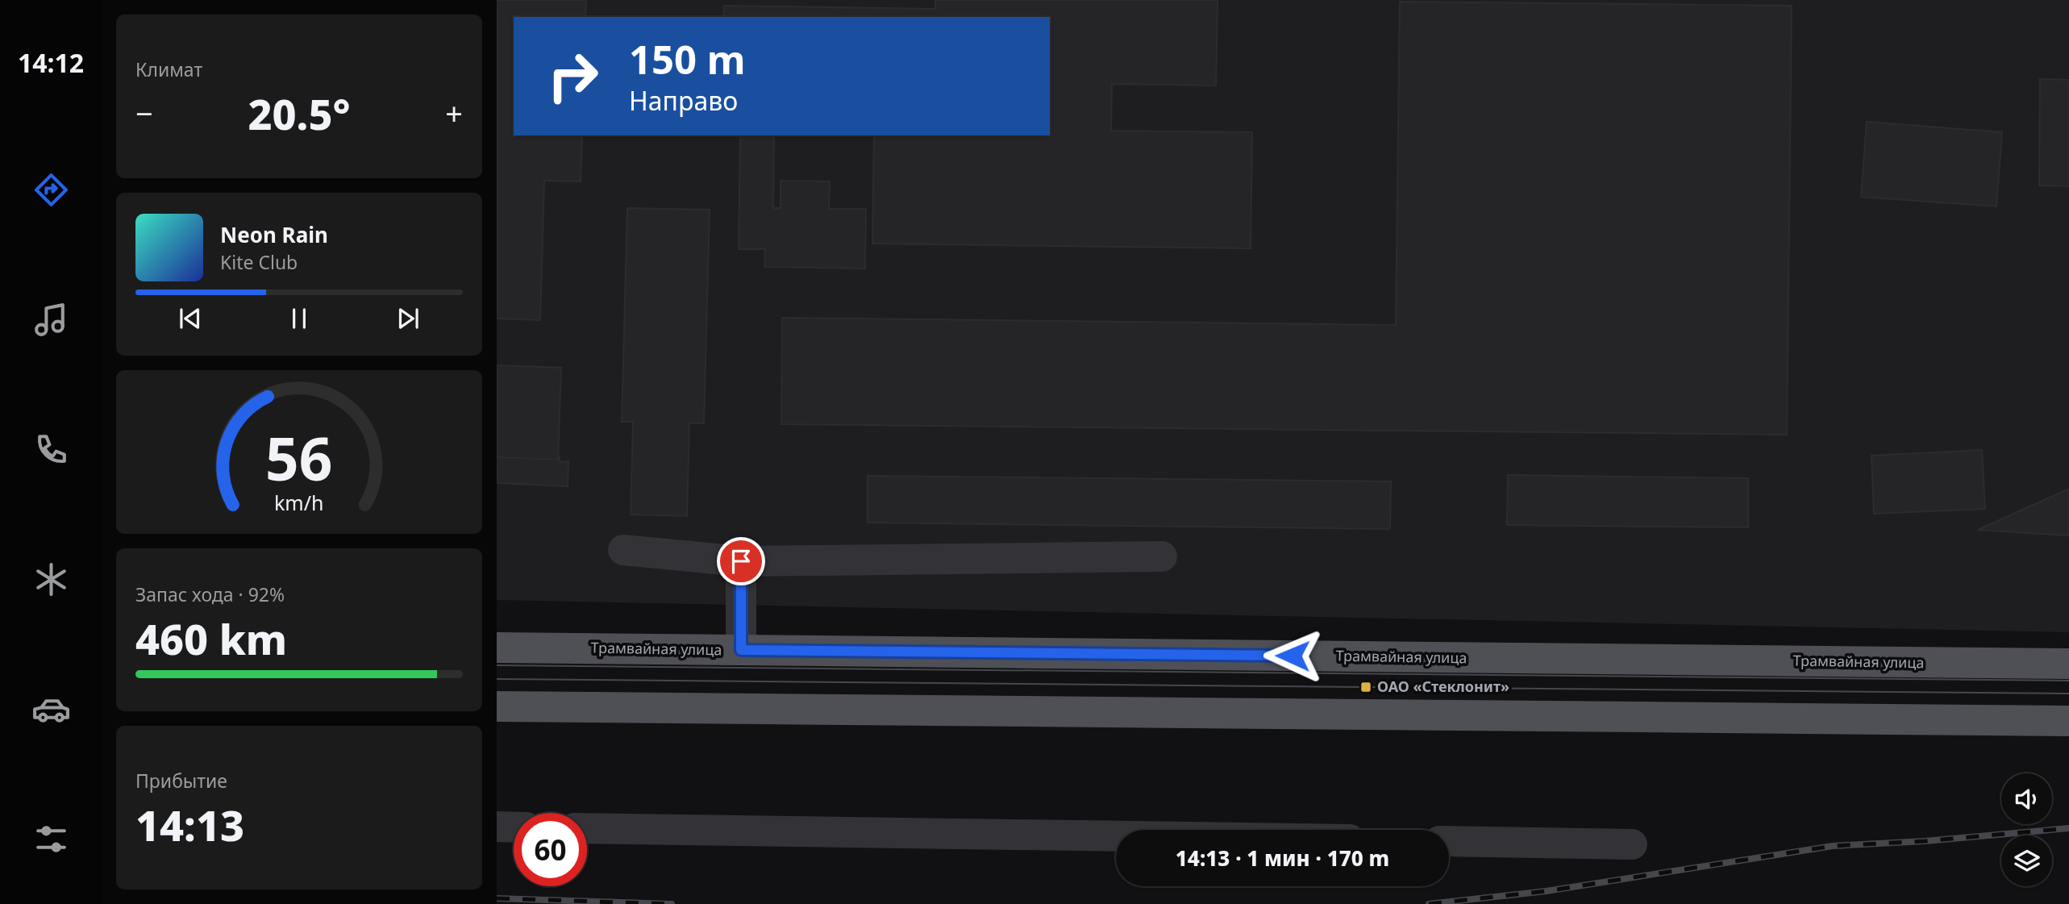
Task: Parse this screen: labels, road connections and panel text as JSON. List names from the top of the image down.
{
  "streets": {
    "main road": ["Трамвайная улица"]
  },
  "places": {
    "transit": ["ОАО «Стеклонит»"]
  },
  "page": {
    "tabs": "14:12",
    "tile": [
      "Климат",
      ["Запас хода · 92%", "460 km"],
      ["Прибытие", "14:13"]
    ],
    "turn": ["150 m", "Направо"],
    "heat": ["−", "20.5°", "+"],
    "song": ["Neon Rain", "Kite Club"],
    "limit": "60",
    "trip": "14:13 · 1 мин · 170 m",
    "gauge": ["56", "km/h"]
  }
}
